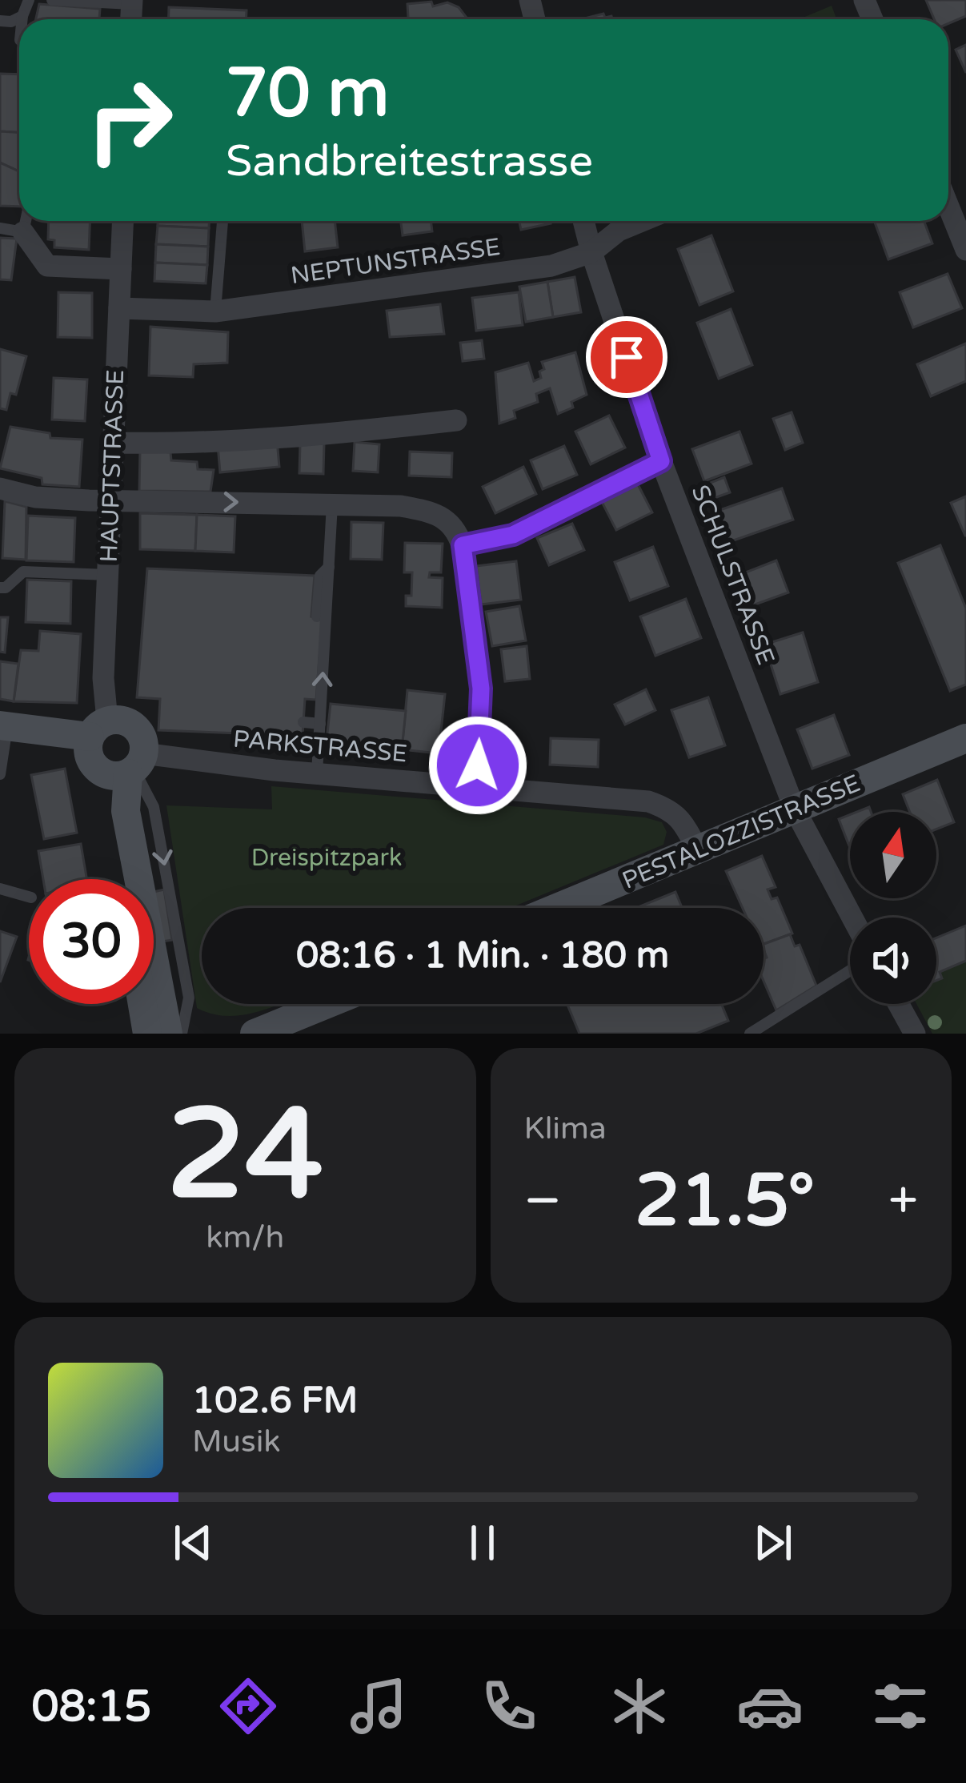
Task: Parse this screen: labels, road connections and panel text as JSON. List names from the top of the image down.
{
  "streets": {
    "street": [
      "NEPTUNSTRASSE",
      "HAUPTSTRASSE",
      "SCHULSTRASSE",
      "PARKSTRASSE",
      "PESTALOZZISTRASSE"
    ]
  },
  "crossings": [
    ["NEPTUNSTRASSE", "HAUPTSTRASSE"],
    ["NEPTUNSTRASSE", "SCHULSTRASSE"],
    ["SCHULSTRASSE", "PESTALOZZISTRASSE"],
    ["PARKSTRASSE", "PESTALOZZISTRASSE"]
  ],
  "parks": ["Dreispitzpark"],
  "north": "top",
  "page": {
    "turn": ["70 m", "Sandbreitestrasse"],
    "limit": "30",
    "trip": "08:16 · 1 Min. · 180 m",
    "tile": [
      ["24", "km/h"],
      "Klima"
    ],
    "heat": ["−", "21.5°", "+"],
    "song": ["102.6 FM", "Musik"],
    "tabs": "08:15"
  }
}
